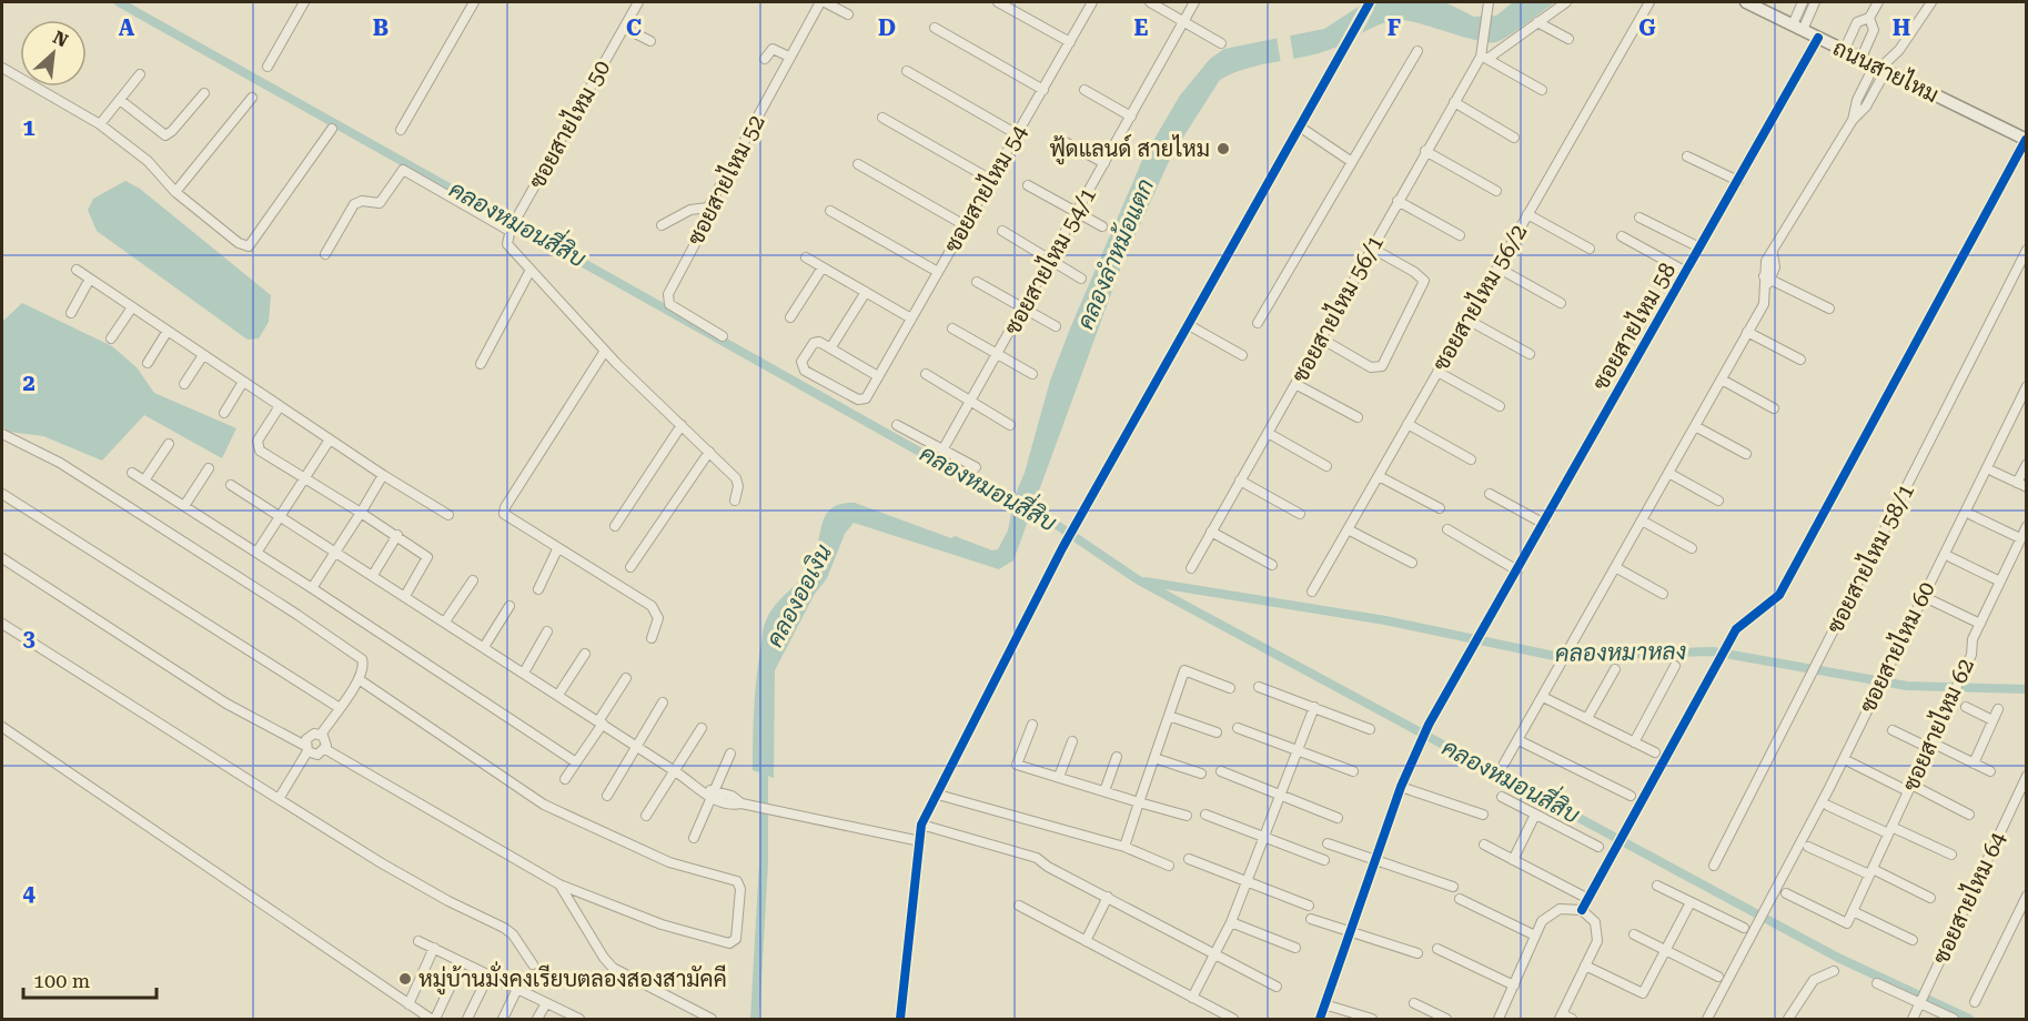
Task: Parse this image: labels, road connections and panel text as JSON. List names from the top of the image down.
{
  "streets": {
    "main road": ["ถนนสายไหม"],
    "street": [
      "ซอยสายไหม 50",
      "ซอยสายไหม 52",
      "ซอยสายไหม 54",
      "ซอยสายไหม 54/1",
      "ซอยสายไหม 56/2",
      "ซอยสายไหม 56/1",
      "ซอยสายไหม 58",
      "ซอยสายไหม 58/1",
      "ซอยสายไหม 60",
      "ซอยสายไหม 62",
      "ซอยสายไหม 64"
    ]
  },
  "crossings": [
    ["ถนนสายไหม", "ซอยสายไหม 58"]
  ],
  "water": [
    "คลองหมอนสี่สิบ",
    "คลองลำหม้อแตก",
    "คลองออเงิน",
    "คลองหมาหลง"
  ],
  "places": ["ฟู้ดแลนด์ สายไหม", "หมู่บ้านมั่งคงเรียบตลองสองสามัคคี"],
  "scale_bar": "100 m",
  "north": "top right",
  "grid": {
    "columns": [
      "A",
      "B",
      "C",
      "D",
      "E",
      "F",
      "G",
      "H"
    ],
    "rows": [
      "1",
      "2",
      "3",
      "4"
    ]
  }
}
